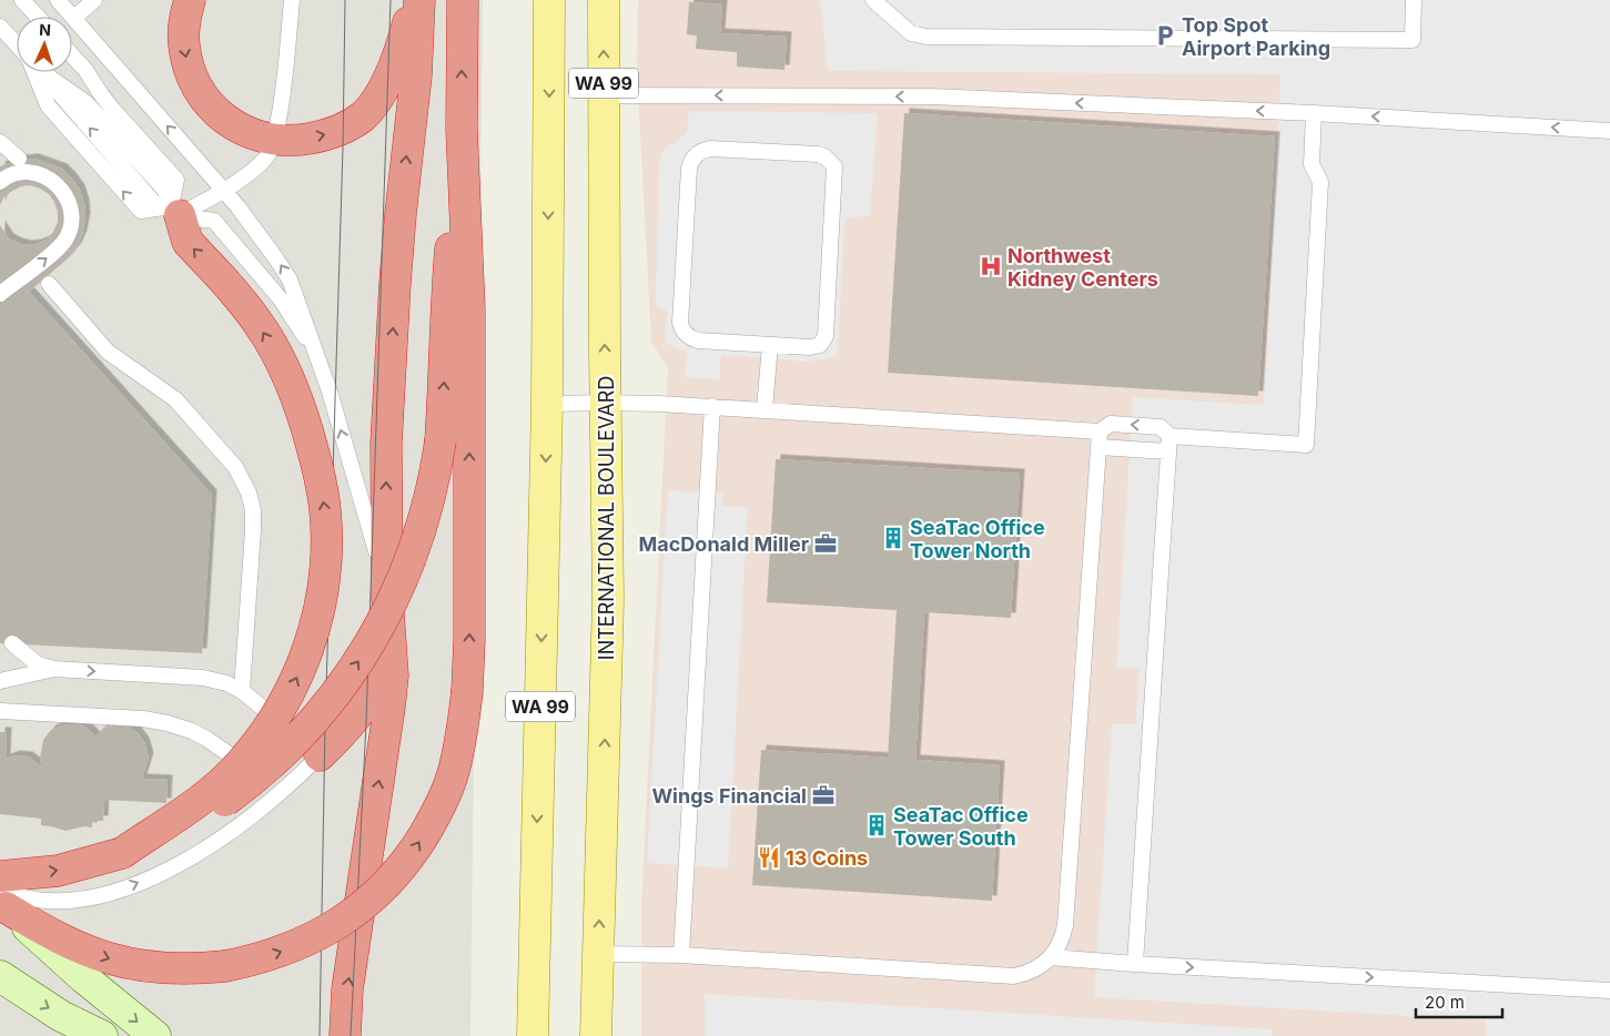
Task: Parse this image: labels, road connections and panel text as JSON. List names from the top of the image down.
{
  "streets": {
    "main road": ["WA 99", "INTERNATIONAL BOULEVARD"]
  },
  "places": {
    "parking": ["Top Spot Airport Parking"],
    "hospital": ["Northwest Kidney Centers"],
    "building": ["SeaTac Office Tower North", "SeaTac Office Tower South"],
    "office": ["MacDonald Miller", "Wings Financial"],
    "restaurant": ["13 Coins"]
  },
  "scale_bar": "20 m",
  "north": "top"
}
